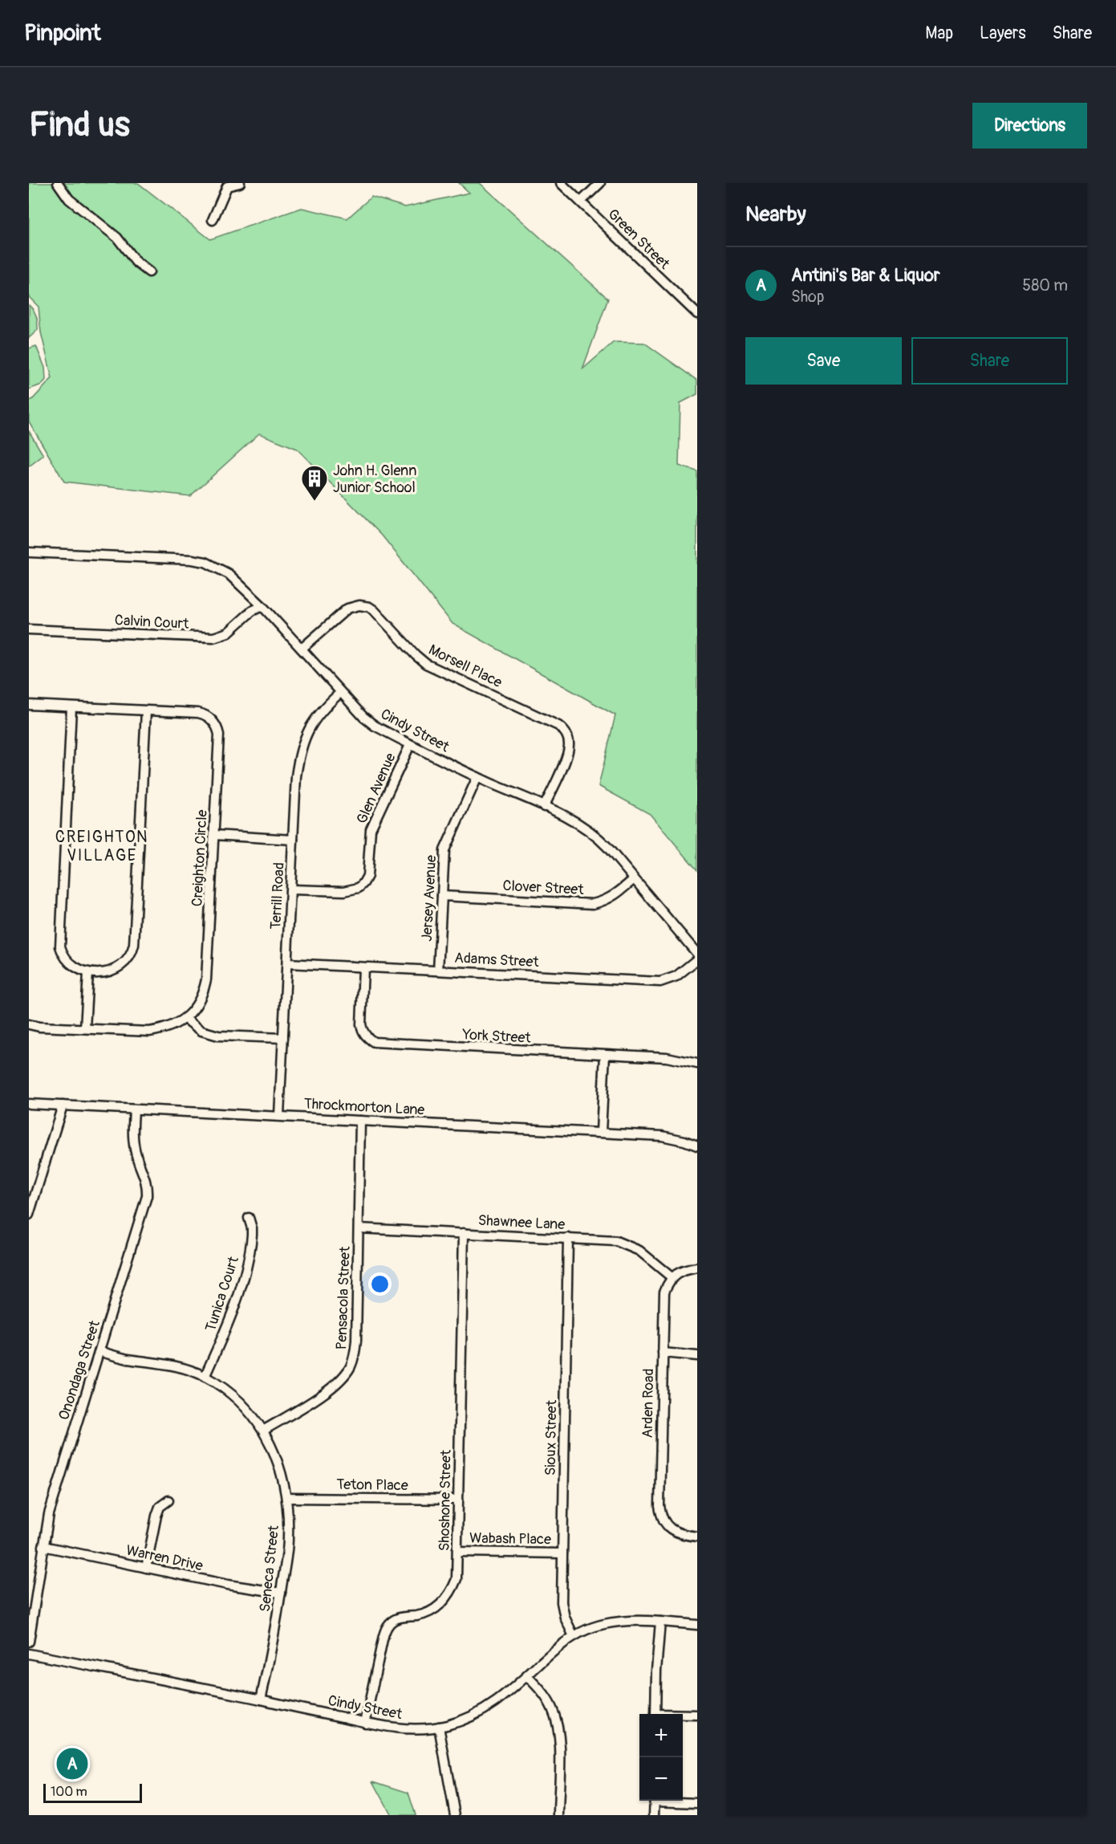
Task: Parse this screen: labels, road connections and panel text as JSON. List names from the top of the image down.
{
  "streets": {
    "street": [
      "Green Street",
      "Calvin Court",
      "Morsell Place",
      "Cindy Street",
      "Glen Avenue",
      "Creighton Circle",
      "Clover Street",
      "Terrill Road",
      "Jersey Avenue",
      "Adams Street",
      "York Street",
      "Throckmorton Lane",
      "Shawnee Lane",
      "Tunica Court",
      "Pensacola Street",
      "Onondaga Street",
      "Arden Road",
      "Sioux Street",
      "Teton Place",
      "Shoshone Street",
      "Wabash Place",
      "Warren Drive",
      "Seneca Street"
    ]
  },
  "crossings": [
    ["Calvin Court", "Cindy Street"],
    ["Morsell Place", "Cindy Street"],
    ["Cindy Street", "Glen Avenue"],
    ["Cindy Street", "Clover Street"],
    ["Cindy Street", "Terrill Road"],
    ["Cindy Street", "Jersey Avenue"],
    ["Cindy Street", "Sioux Street"],
    ["Cindy Street", "Shoshone Street"],
    ["Cindy Street", "Seneca Street"],
    ["Glen Avenue", "Terrill Road"],
    ["Clover Street", "Jersey Avenue"],
    ["Terrill Road", "Adams Street"],
    ["Terrill Road", "Throckmorton Lane"],
    ["Jersey Avenue", "Adams Street"],
    ["Adams Street", "York Street"],
    ["Throckmorton Lane", "Pensacola Street"],
    ["Throckmorton Lane", "Onondaga Street"],
    ["Shawnee Lane", "Pensacola Street"],
    ["Shawnee Lane", "Arden Road"],
    ["Shawnee Lane", "Sioux Street"],
    ["Shawnee Lane", "Shoshone Street"],
    ["Tunica Court", "Seneca Street"],
    ["Pensacola Street", "Seneca Street"],
    ["Onondaga Street", "Warren Drive"],
    ["Onondaga Street", "Seneca Street"],
    ["Sioux Street", "Wabash Place"],
    ["Teton Place", "Shoshone Street"],
    ["Teton Place", "Seneca Street"],
    ["Shoshone Street", "Wabash Place"],
    ["Warren Drive", "Seneca Street"]
  ],
  "districts": ["CREIGHTON VILLAGE"],
  "places": {
    "building": ["John H. Glenn Junior School"]
  },
  "scale_bar": "100 m",
  "page": {
    "header": "Pinpoint",
    "nav": ["Map", "Layers", "Share"],
    "buttons": [
      "Directions",
      ["Save", "Share"]
    ],
    "title": "Find us",
    "heading": "Nearby",
    "list": [
      {
        "mark": "A",
        "name": "Antini's Bar & Liquor",
        "note": "Shop",
        "value": "580 m"
      }
    ],
    "map_buttons": ["+", "−"],
    "pins": "A",
    "scale": "100 m"
  }
}
